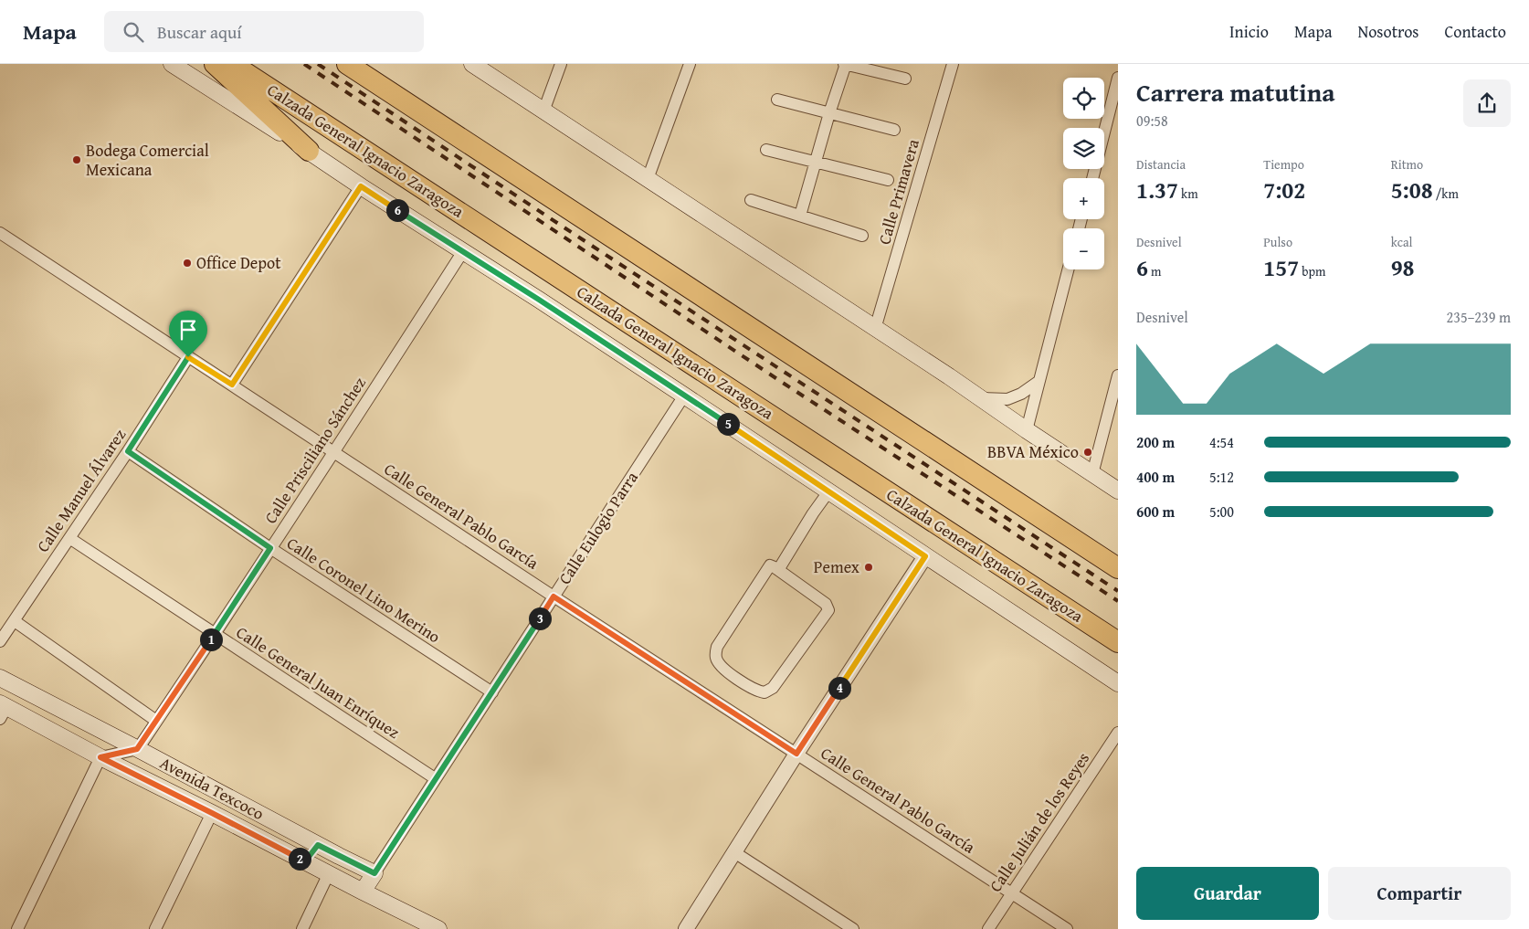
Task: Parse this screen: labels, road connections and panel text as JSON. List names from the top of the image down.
{
  "streets": {
    "highway": ["Calzada General Ignacio Zaragoza"],
    "main road": ["Calle Eulogio Parra", "Avenida Texcoco"],
    "street": [
      "Calle Primavera",
      "Calle Prisciliano Sánchez",
      "Calle Manuel Álvarez",
      "Calle General Pablo García",
      "Calle Coronel Lino Merino",
      "Calle General Juan Enríquez",
      "Calle Julián de los Reyes"
    ]
  },
  "crossings": [
    ["Calzada General Ignacio Zaragoza", "Calle Prisciliano Sánchez"],
    ["Calzada General Ignacio Zaragoza", "Calle Eulogio Parra"],
    ["Calle Prisciliano Sánchez", "Calle General Pablo García"],
    ["Calle Prisciliano Sánchez", "Calle Coronel Lino Merino"],
    ["Calle Prisciliano Sánchez", "Calle General Juan Enríquez"],
    ["Calle Prisciliano Sánchez", "Avenida Texcoco"],
    ["Calle Manuel Álvarez", "Calle General Pablo García"],
    ["Calle Manuel Álvarez", "Calle Coronel Lino Merino"],
    ["Calle Manuel Álvarez", "Calle General Juan Enríquez"],
    ["Calle General Pablo García", "Calle Eulogio Parra"],
    ["Calle General Pablo García", "Calle Julián de los Reyes"],
    ["Calle Eulogio Parra", "Calle Coronel Lino Merino"],
    ["Calle Eulogio Parra", "Calle General Juan Enríquez"],
    ["Calle Eulogio Parra", "Avenida Texcoco"]
  ],
  "places": [
    "Bodega Comercial Mexicana",
    "Office Depot",
    "BBVA México",
    "Pemex"
  ],
  "page": {
    "header": "Mapa",
    "search": "Buscar aquí",
    "nav": [
      "Inicio",
      "Mapa",
      "Nosotros",
      "Contacto"
    ],
    "heading": ["Carrera matutina", "09:58"],
    "map_buttons": ["+", "−"],
    "stats": [
      ["Distancia", "1.37 km"],
      ["Tiempo", "7:02"],
      ["Ritmo", "5:08 /km"],
      ["Desnivel", "6 m"],
      ["Pulso", "157 bpm"],
      ["kcal", "98"]
    ],
    "pins": [
      "6",
      "5",
      "3",
      "1",
      "4",
      "2"
    ],
    "chart": ["Desnivel", "235–239 m"],
    "list": [
      {
        "name": "200 m",
        "note": "4:54"
      },
      {
        "name": "400 m",
        "note": "5:12"
      },
      {
        "name": "600 m",
        "note": "5:00"
      }
    ],
    "buttons": ["Guardar", "Compartir"]
  }
}
